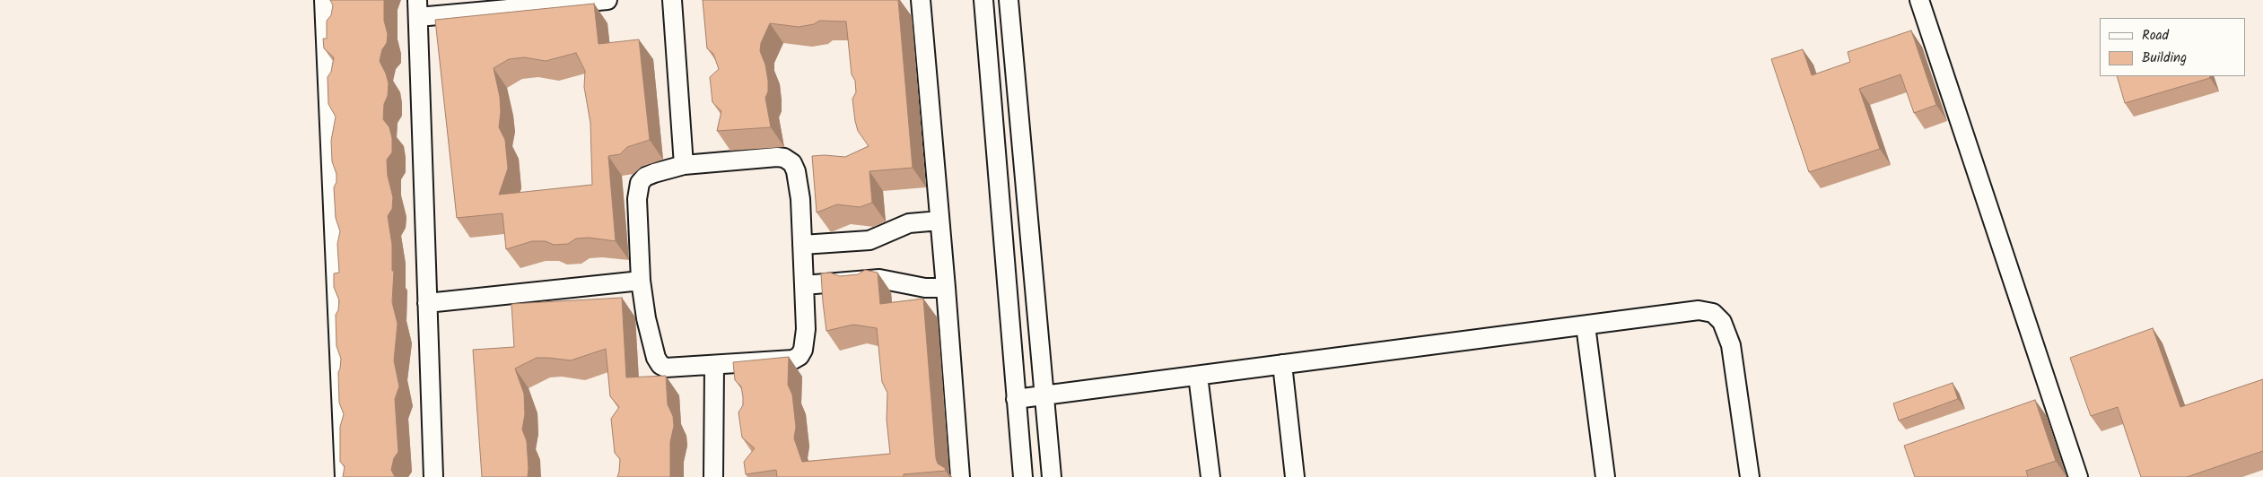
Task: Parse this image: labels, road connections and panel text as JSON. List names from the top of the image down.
{
  "legend": ["Road", "Building"]
}
